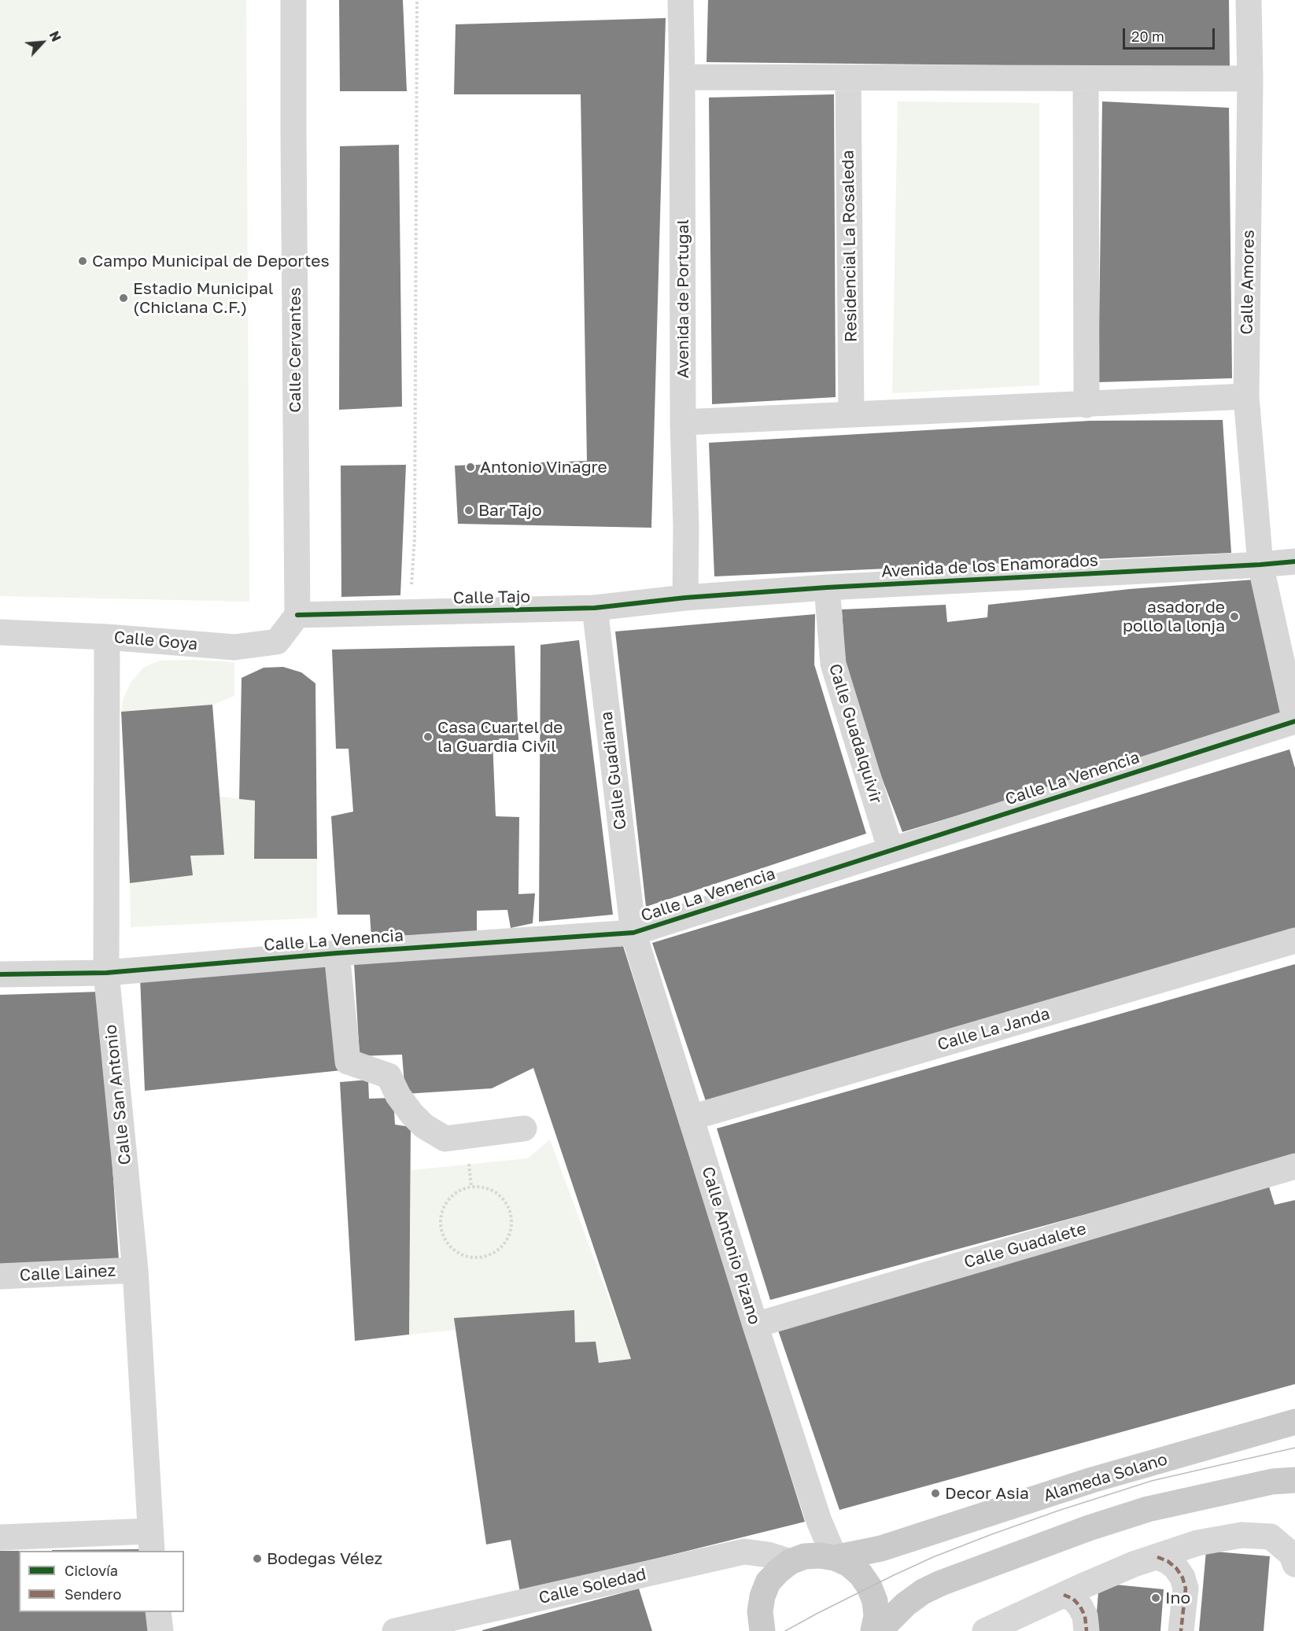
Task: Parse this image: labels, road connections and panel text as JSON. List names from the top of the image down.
{
  "streets": {
    "main road": ["Alameda Solano"],
    "street": [
      "Residencial La Rosaleda",
      "Calle Amores",
      "Avenida de Portugal",
      "Calle Cervantes",
      "Avenida de los Enamorados",
      "Calle Tajo",
      "Calle Goya",
      "Calle Guadalquivir",
      "Calle Guadiana",
      "Calle La Venencia",
      "Calle La Janda",
      "Calle San Antonio",
      "Calle Antonio Pizano",
      "Calle Guadalete",
      "Calle Lainez",
      "Calle Soledad"
    ]
  },
  "crossings": [
    ["Calle Amores", "Avenida de los Enamorados"],
    ["Calle Amores", "Calle La Venencia"],
    ["Avenida de Portugal", "Avenida de los Enamorados"],
    ["Avenida de Portugal", "Calle Tajo"],
    ["Calle Cervantes", "Calle Tajo"],
    ["Calle Cervantes", "Calle Goya"],
    ["Avenida de los Enamorados", "Calle Tajo"],
    ["Avenida de los Enamorados", "Calle Guadalquivir"],
    ["Calle Tajo", "Calle Goya"],
    ["Calle Tajo", "Calle Guadiana"],
    ["Calle Goya", "Calle San Antonio"],
    ["Calle Guadalquivir", "Calle La Venencia"],
    ["Calle Guadiana", "Calle La Venencia"],
    ["Calle Guadiana", "Calle Antonio Pizano"],
    ["Calle La Venencia", "Calle San Antonio"],
    ["Calle La Venencia", "Calle Antonio Pizano"],
    ["Calle La Janda", "Calle Antonio Pizano"],
    ["Calle San Antonio", "Calle Lainez"],
    ["Calle Antonio Pizano", "Calle Guadalete"],
    ["Calle Antonio Pizano", "Alameda Solano"],
    ["Alameda Solano", "Calle Soledad"]
  ],
  "places": [
    "Campo Municipal de Deportes",
    "Estadio Municipal (Chiclana C.F.)",
    "Antonio Vinagre",
    "Bar Tajo",
    "asador de pollo la lonja",
    "Casa Cuartel de la Guardia Civil",
    "Decor Asia",
    "Bodegas Vélez",
    "Ino"
  ],
  "legend": ["Ciclovía", "Sendero"],
  "scale_bar": "20 m",
  "north": "top right"
}
